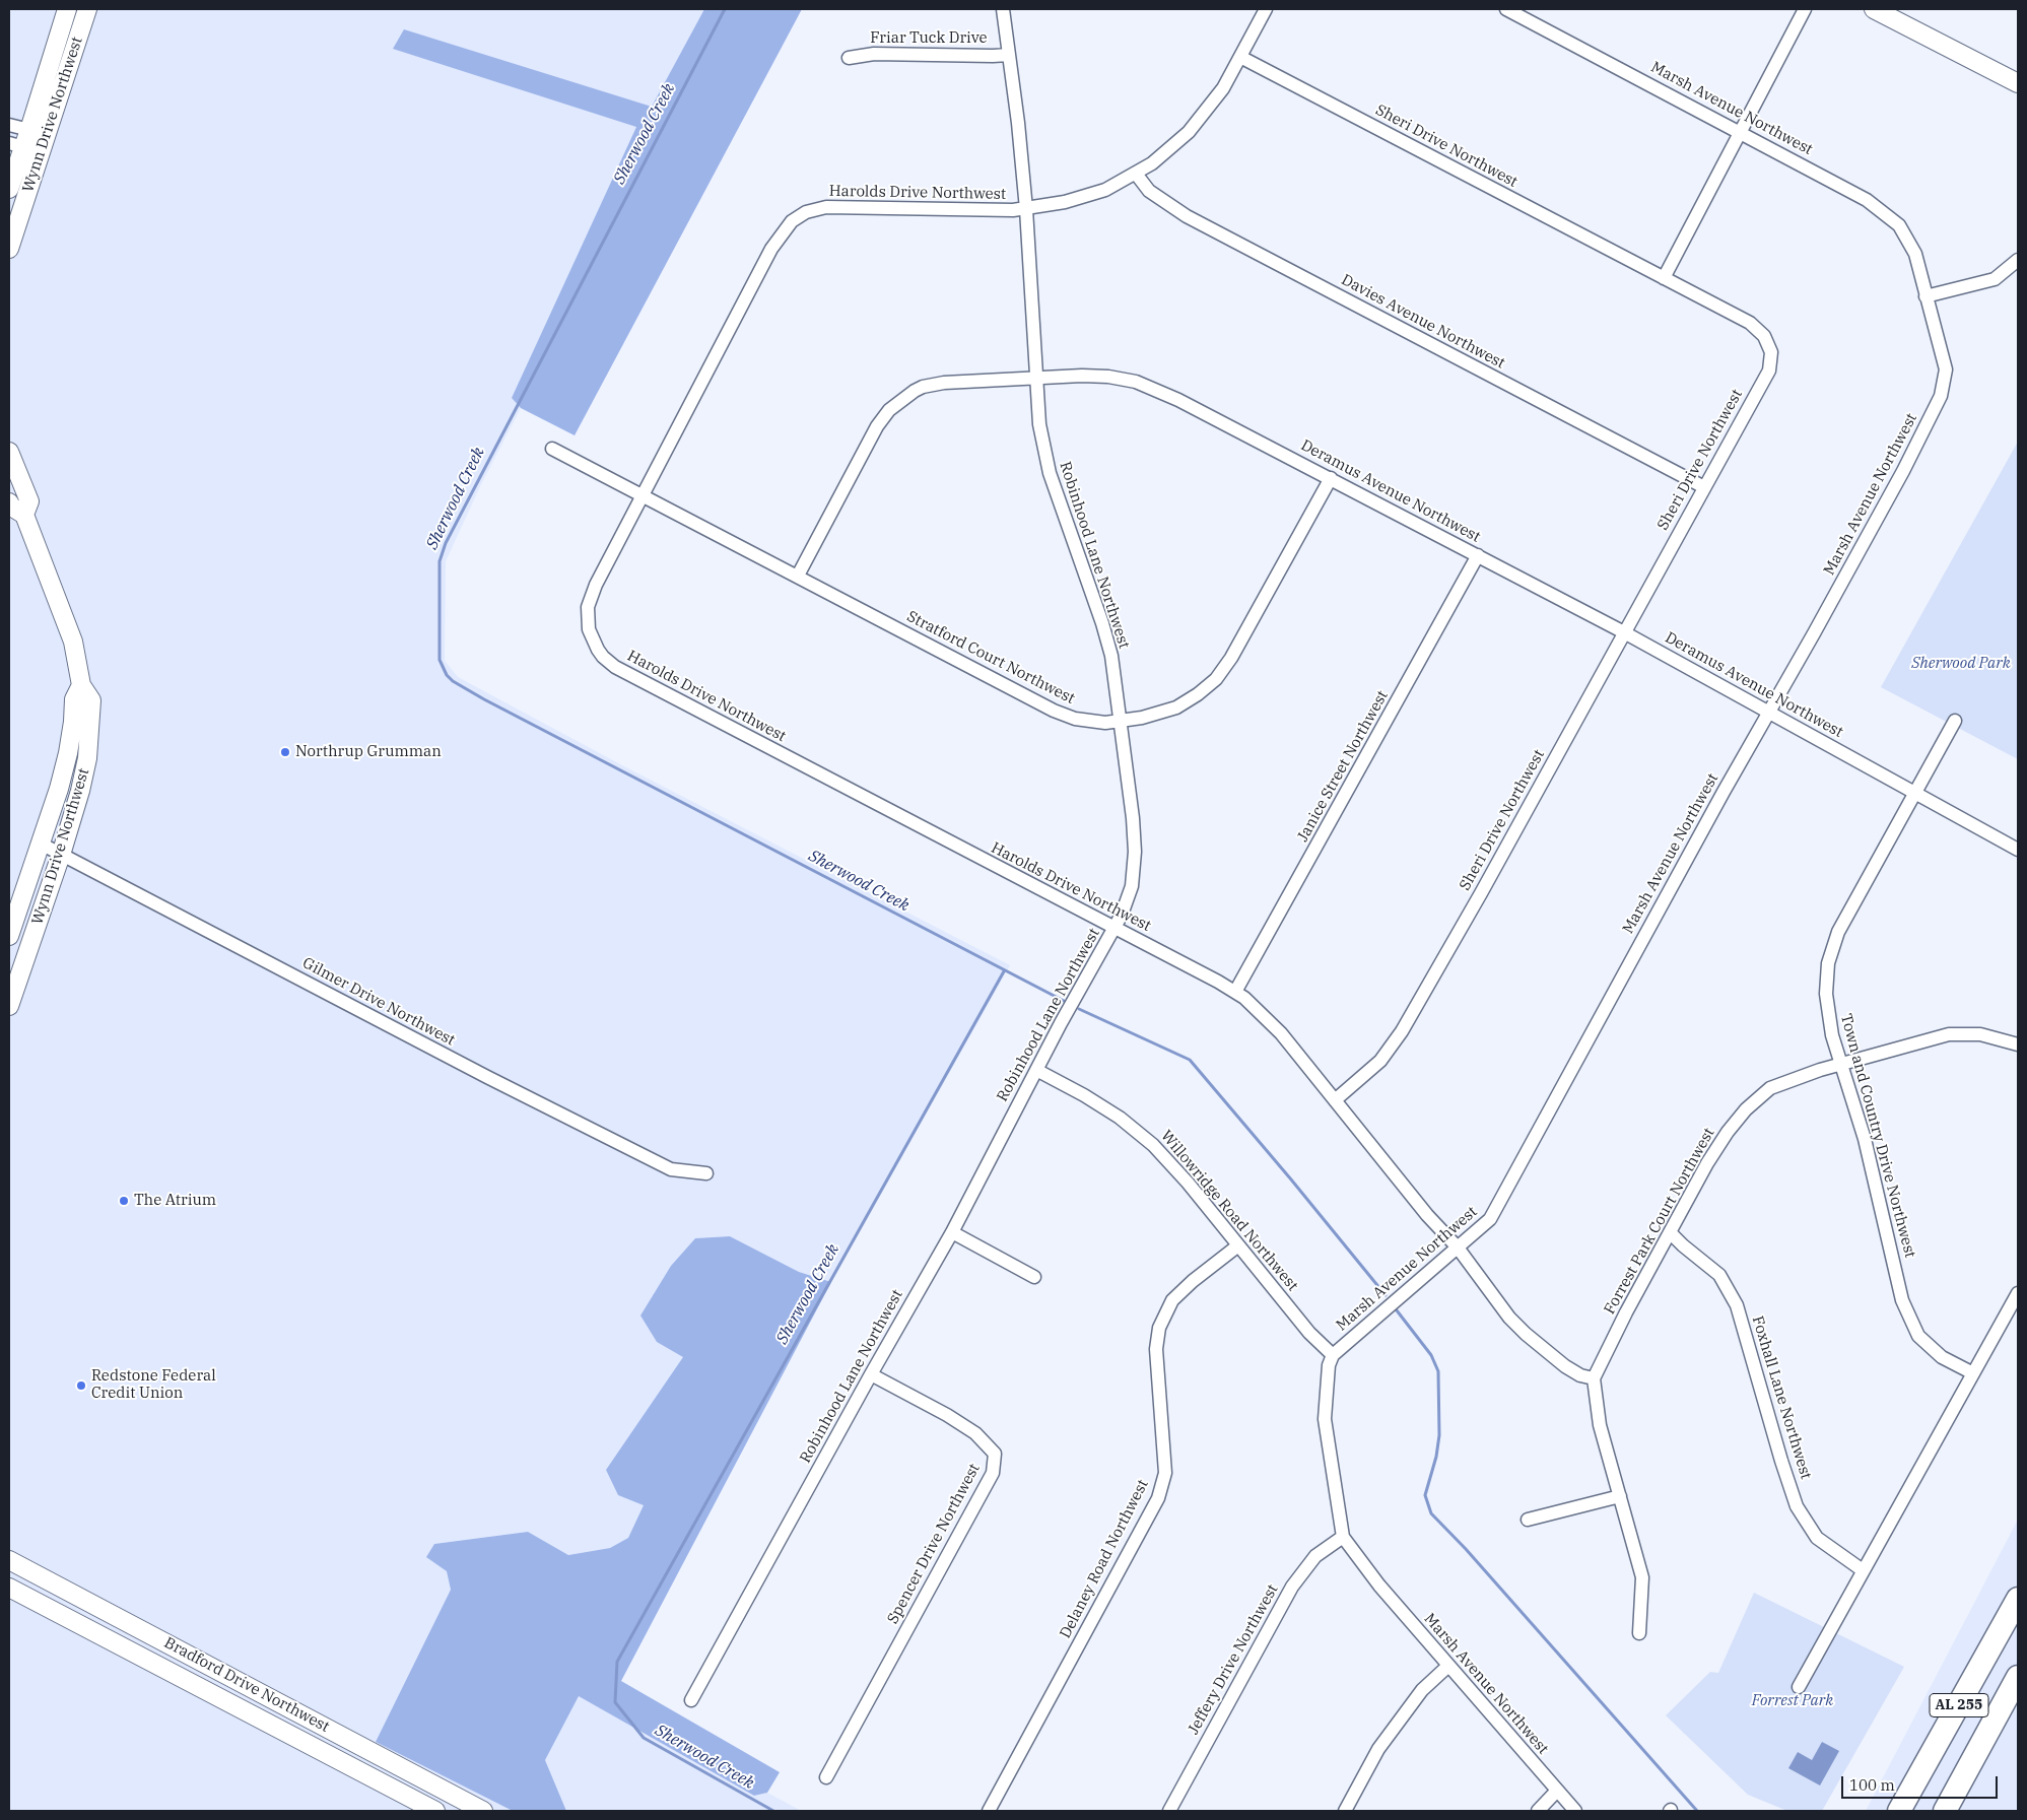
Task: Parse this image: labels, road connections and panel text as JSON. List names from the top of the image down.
{
  "streets": {
    "highway": ["AL 255"],
    "street": [
      "Friar Tuck Drive",
      "Marsh Avenue Northwest",
      "Wynn Drive Northwest",
      "Sheri Drive Northwest",
      "Harolds Drive Northwest",
      "Davies Avenue Northwest",
      "Deramus Avenue Northwest",
      "Robinhood Lane Northwest",
      "Stratford Court Northwest",
      "Janice Street Northwest",
      "Gilmer Drive Northwest",
      "Town and Country Drive Northwest",
      "Willowridge Road Northwest",
      "Forrest Park Court Northwest",
      "Foxhall Lane Northwest",
      "Spencer Drive Northwest",
      "Delaney Road Northwest",
      "Jeffery Drive Northwest",
      "Bradford Drive Northwest"
    ]
  },
  "crossings": [
    ["Friar Tuck Drive", "Robinhood Lane Northwest"],
    ["Marsh Avenue Northwest", "Harolds Drive Northwest"],
    ["Marsh Avenue Northwest", "Deramus Avenue Northwest"],
    ["Marsh Avenue Northwest", "Willowridge Road Northwest"],
    ["Marsh Avenue Northwest", "Jeffery Drive Northwest"],
    ["Wynn Drive Northwest", "Gilmer Drive Northwest"],
    ["Sheri Drive Northwest", "Harolds Drive Northwest"],
    ["Sheri Drive Northwest", "Davies Avenue Northwest"],
    ["Sheri Drive Northwest", "Deramus Avenue Northwest"],
    ["Harolds Drive Northwest", "Davies Avenue Northwest"],
    ["Harolds Drive Northwest", "Robinhood Lane Northwest"],
    ["Harolds Drive Northwest", "Stratford Court Northwest"],
    ["Harolds Drive Northwest", "Janice Street Northwest"],
    ["Harolds Drive Northwest", "Forrest Park Court Northwest"],
    ["Deramus Avenue Northwest", "Robinhood Lane Northwest"],
    ["Deramus Avenue Northwest", "Stratford Court Northwest"],
    ["Deramus Avenue Northwest", "Janice Street Northwest"],
    ["Deramus Avenue Northwest", "Town and Country Drive Northwest"],
    ["Robinhood Lane Northwest", "Stratford Court Northwest"],
    ["Robinhood Lane Northwest", "Willowridge Road Northwest"],
    ["Robinhood Lane Northwest", "Spencer Drive Northwest"],
    ["Town and Country Drive Northwest", "Forrest Park Court Northwest"],
    ["Willowridge Road Northwest", "Delaney Road Northwest"],
    ["Forrest Park Court Northwest", "Foxhall Lane Northwest"]
  ],
  "water": ["Sherwood Creek"],
  "parks": ["Sherwood Park", "Forrest Park"],
  "places": ["Northrup Grumman", "The Atrium", "Redstone Federal Credit Union"],
  "scale_bar": "100 m"
}
